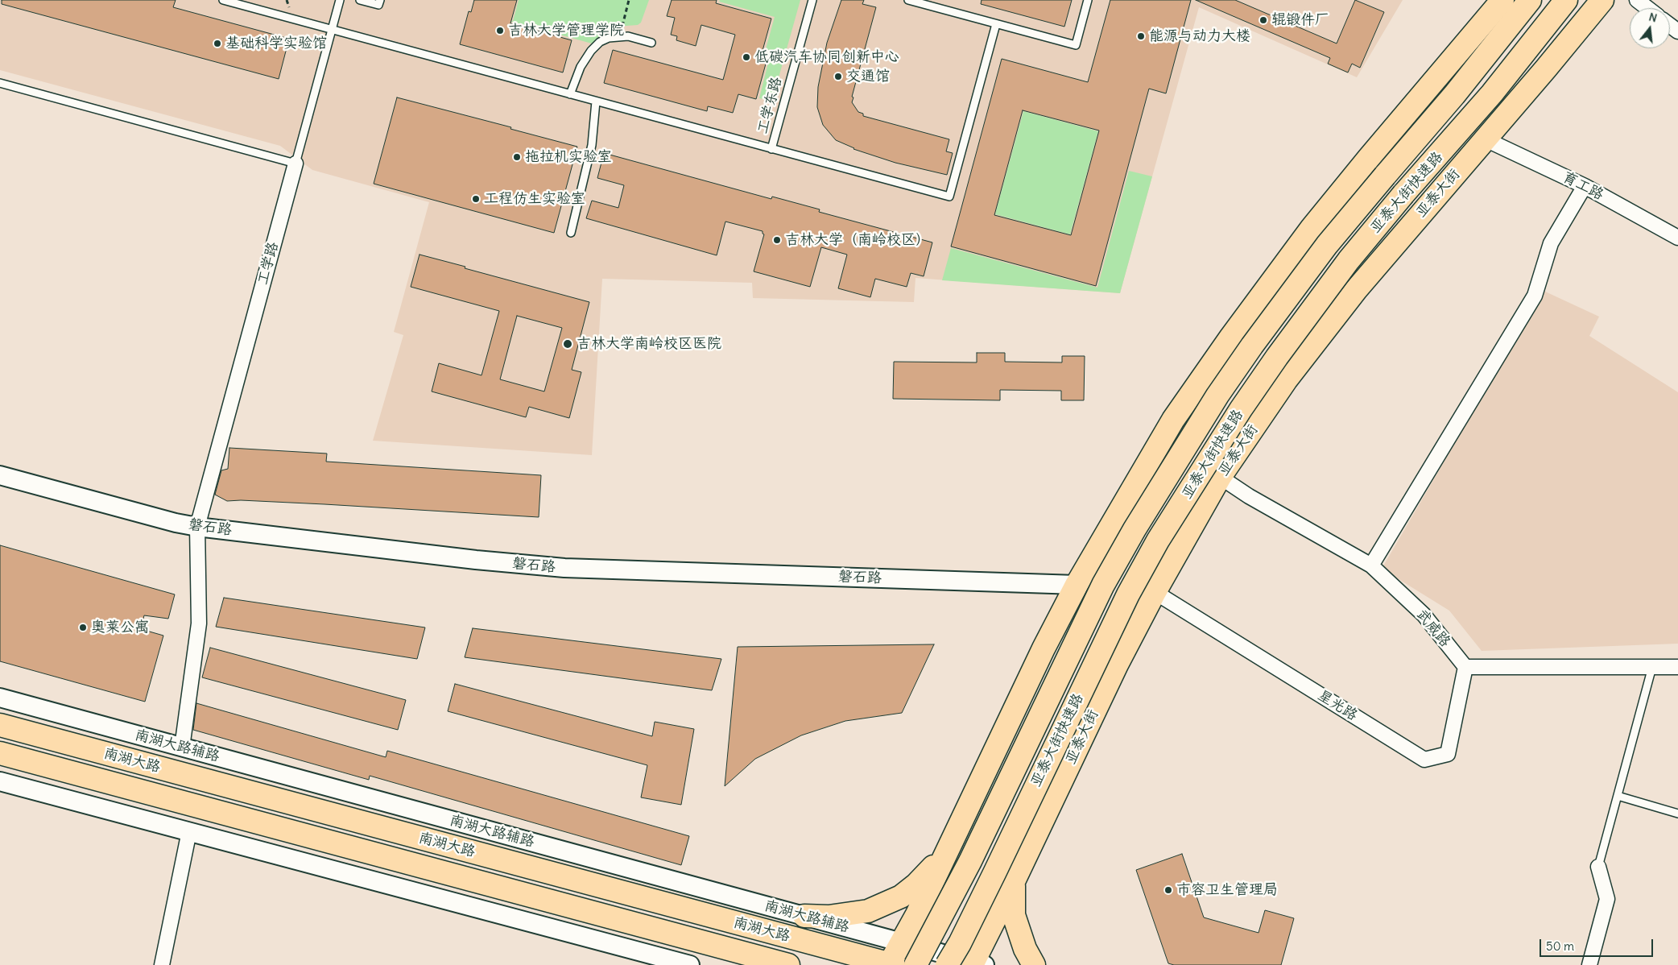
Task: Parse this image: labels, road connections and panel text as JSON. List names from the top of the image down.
{
  "streets": {
    "main road": ["亚泰大街快速路", "亚泰大街", "南湖大路"],
    "street": [
      "育工路",
      "工学路",
      "磐石路",
      "武威路",
      "星光路",
      "南湖大路辅路"
    ],
    "lane": ["工学东路"]
  },
  "crossings": [
    ["育工路", "亚泰大街"],
    ["亚泰大街", "武威路"],
    ["亚泰大街", "星光路"],
    ["亚泰大街", "南湖大路辅路"],
    ["工学路", "磐石路"],
    ["工学路", "南湖大路辅路"],
    ["武威路", "星光路"]
  ],
  "places": [
    "辊锻件厂",
    "吉林大学管理学院",
    "能源与动力大楼",
    "基础科学实验馆",
    "低碳汽车协同创新中心",
    "交通馆",
    "拖拉机实验室",
    "工程仿生实验室",
    "吉林大学（南岭校区）",
    "吉林大学南岭校区医院",
    "奥莱公寓",
    "市容卫生管理局"
  ],
  "scale_bar": "50 m",
  "north": "top"
}
